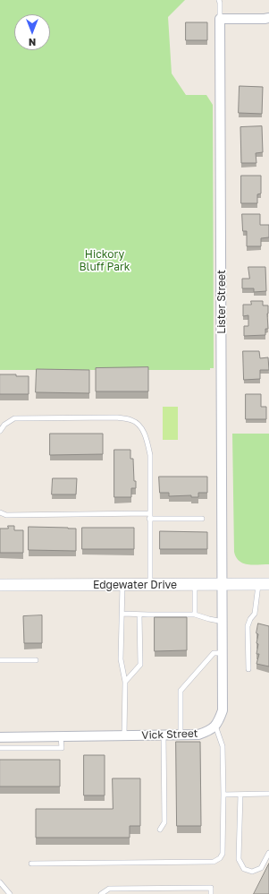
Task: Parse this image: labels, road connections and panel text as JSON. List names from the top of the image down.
{
  "streets": {
    "street": ["Lister Street", "Edgewater Drive", "Vick Street"]
  },
  "crossings": [
    ["Lister Street", "Edgewater Drive"]
  ],
  "parks": ["Hickory Bluff Park"],
  "north": "bottom"
}
